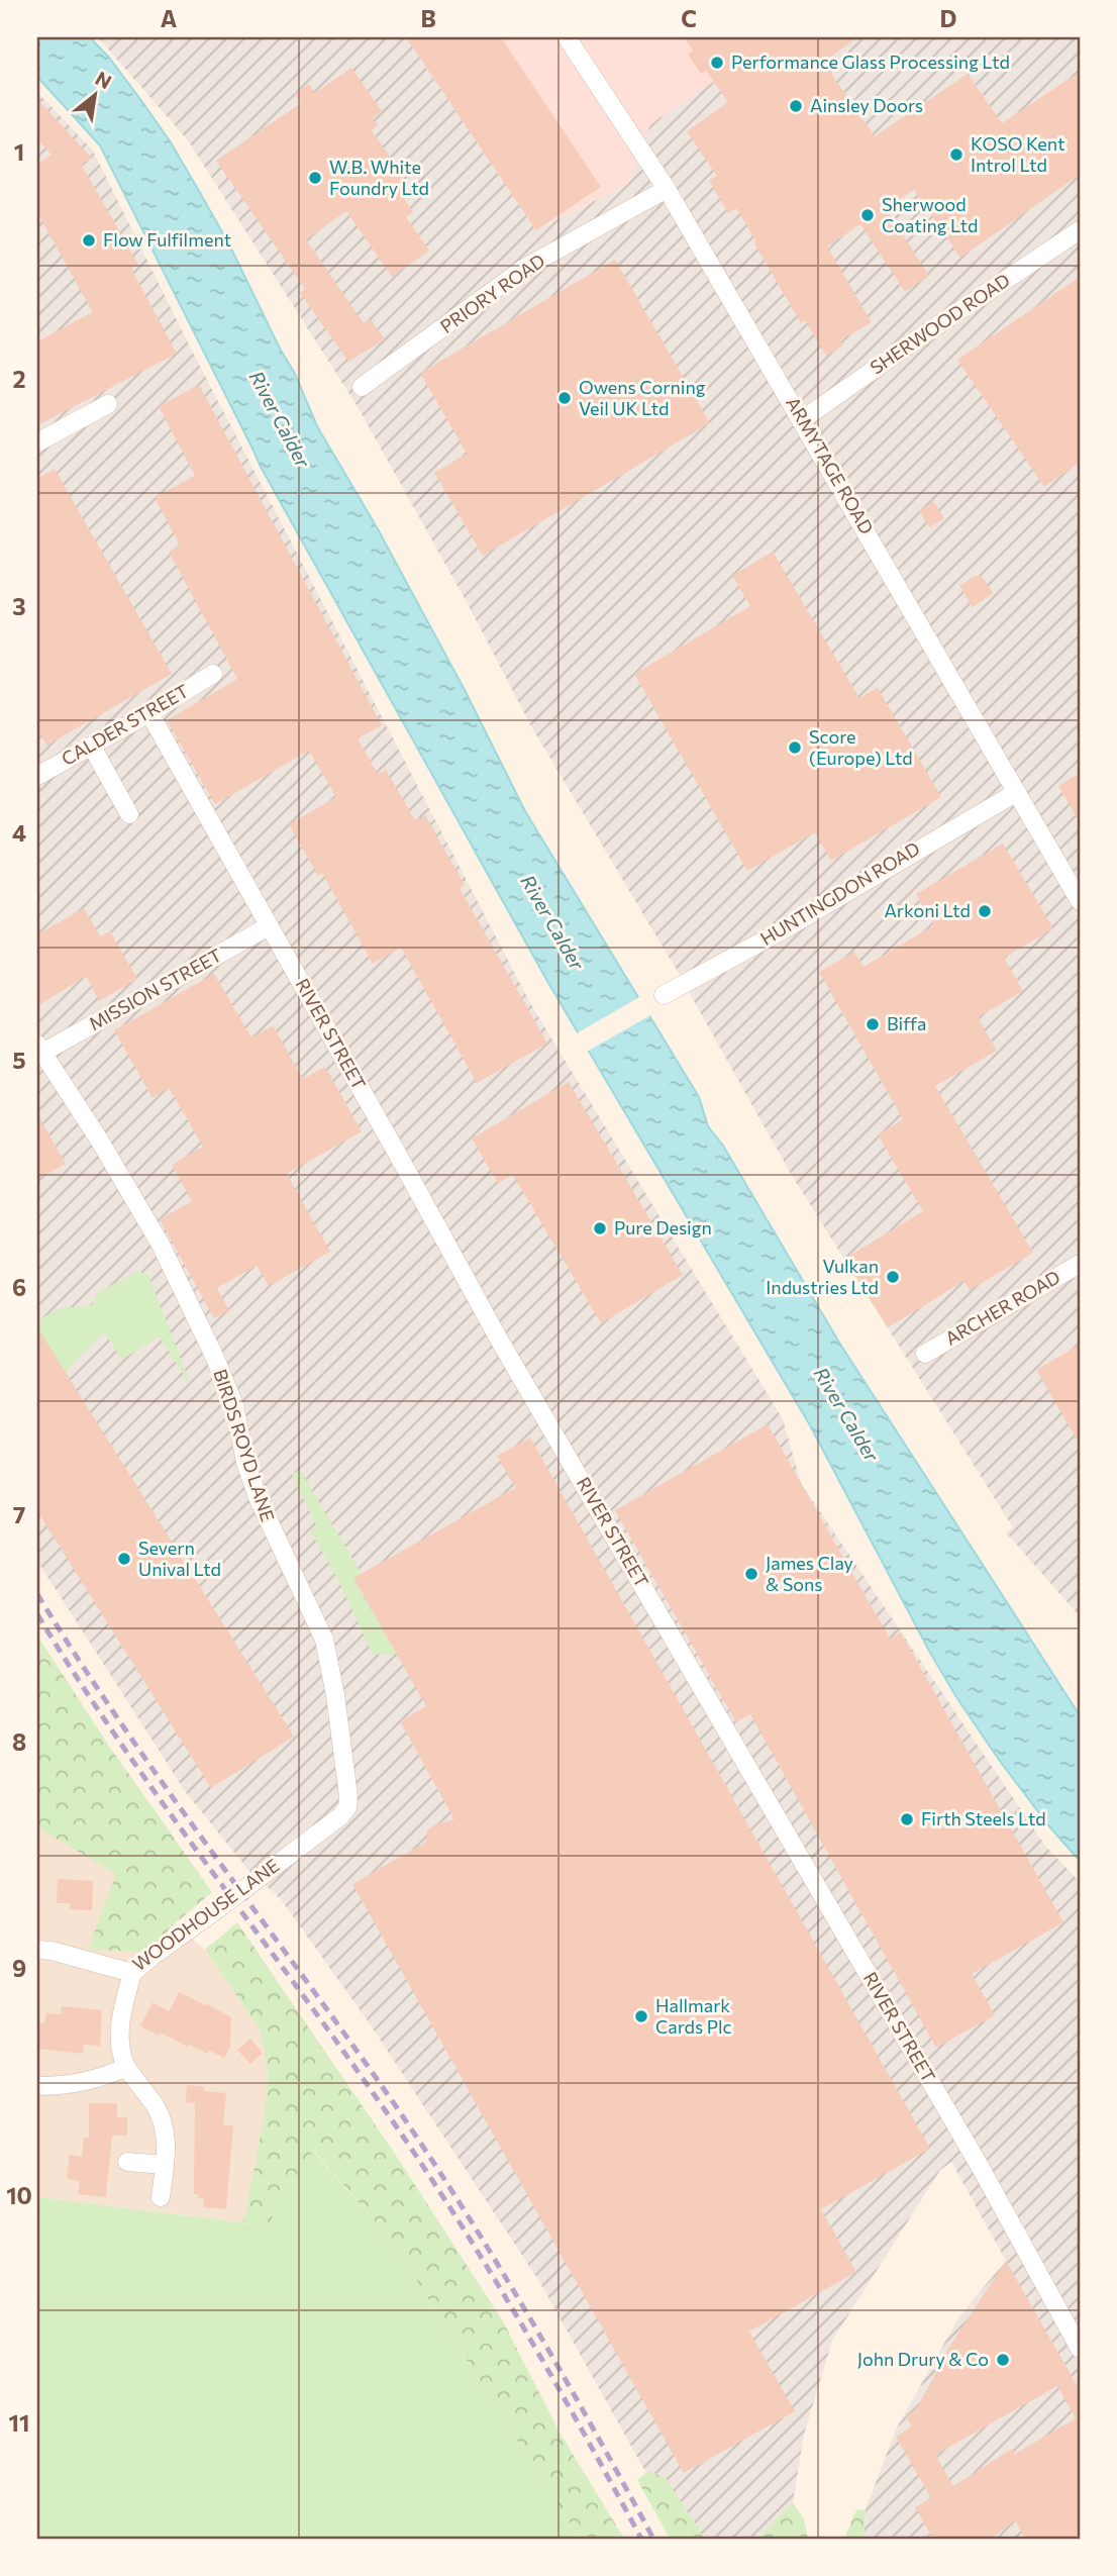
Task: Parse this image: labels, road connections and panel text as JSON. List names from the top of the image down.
{
  "streets": {
    "street": [
      "PRIORY ROAD",
      "SHERWOOD ROAD",
      "ARMYTAGE ROAD",
      "CALDER STREET",
      "HUNTINGDON ROAD",
      "MISSION STREET",
      "RIVER STREET",
      "ARCHER ROAD",
      "BIRDS ROYD LANE",
      "WOODHOUSE LANE"
    ]
  },
  "crossings": [
    ["PRIORY ROAD", "ARMYTAGE ROAD"],
    ["SHERWOOD ROAD", "ARMYTAGE ROAD"],
    ["ARMYTAGE ROAD", "HUNTINGDON ROAD"],
    ["CALDER STREET", "RIVER STREET"],
    ["MISSION STREET", "RIVER STREET"],
    ["MISSION STREET", "BIRDS ROYD LANE"],
    ["BIRDS ROYD LANE", "WOODHOUSE LANE"]
  ],
  "water": ["River Calder"],
  "places": [
    "Performance Glass Processing Ltd",
    "Ainsley Doors",
    "KOSO Kent Introl Ltd",
    "W.B. White Foundry Ltd",
    "Sherwood Coating Ltd",
    "Flow Fulfilment",
    "Owens Corning Veil UK Ltd",
    "Score (Europe) Ltd",
    "Arkoni Ltd",
    "Biffa",
    "Pure Design",
    "Vulkan Industries Ltd",
    "Severn Unival Ltd",
    "James Clay & Sons",
    "Firth Steels Ltd",
    "Hallmark Cards Plc",
    "John Drury & Co"
  ],
  "north": "top right",
  "grid": {
    "columns": [
      "A",
      "B",
      "C",
      "D"
    ],
    "rows": [
      "1",
      "2",
      "3",
      "4",
      "5",
      "6",
      "7",
      "8",
      "9",
      "10",
      "11"
    ]
  }
}
